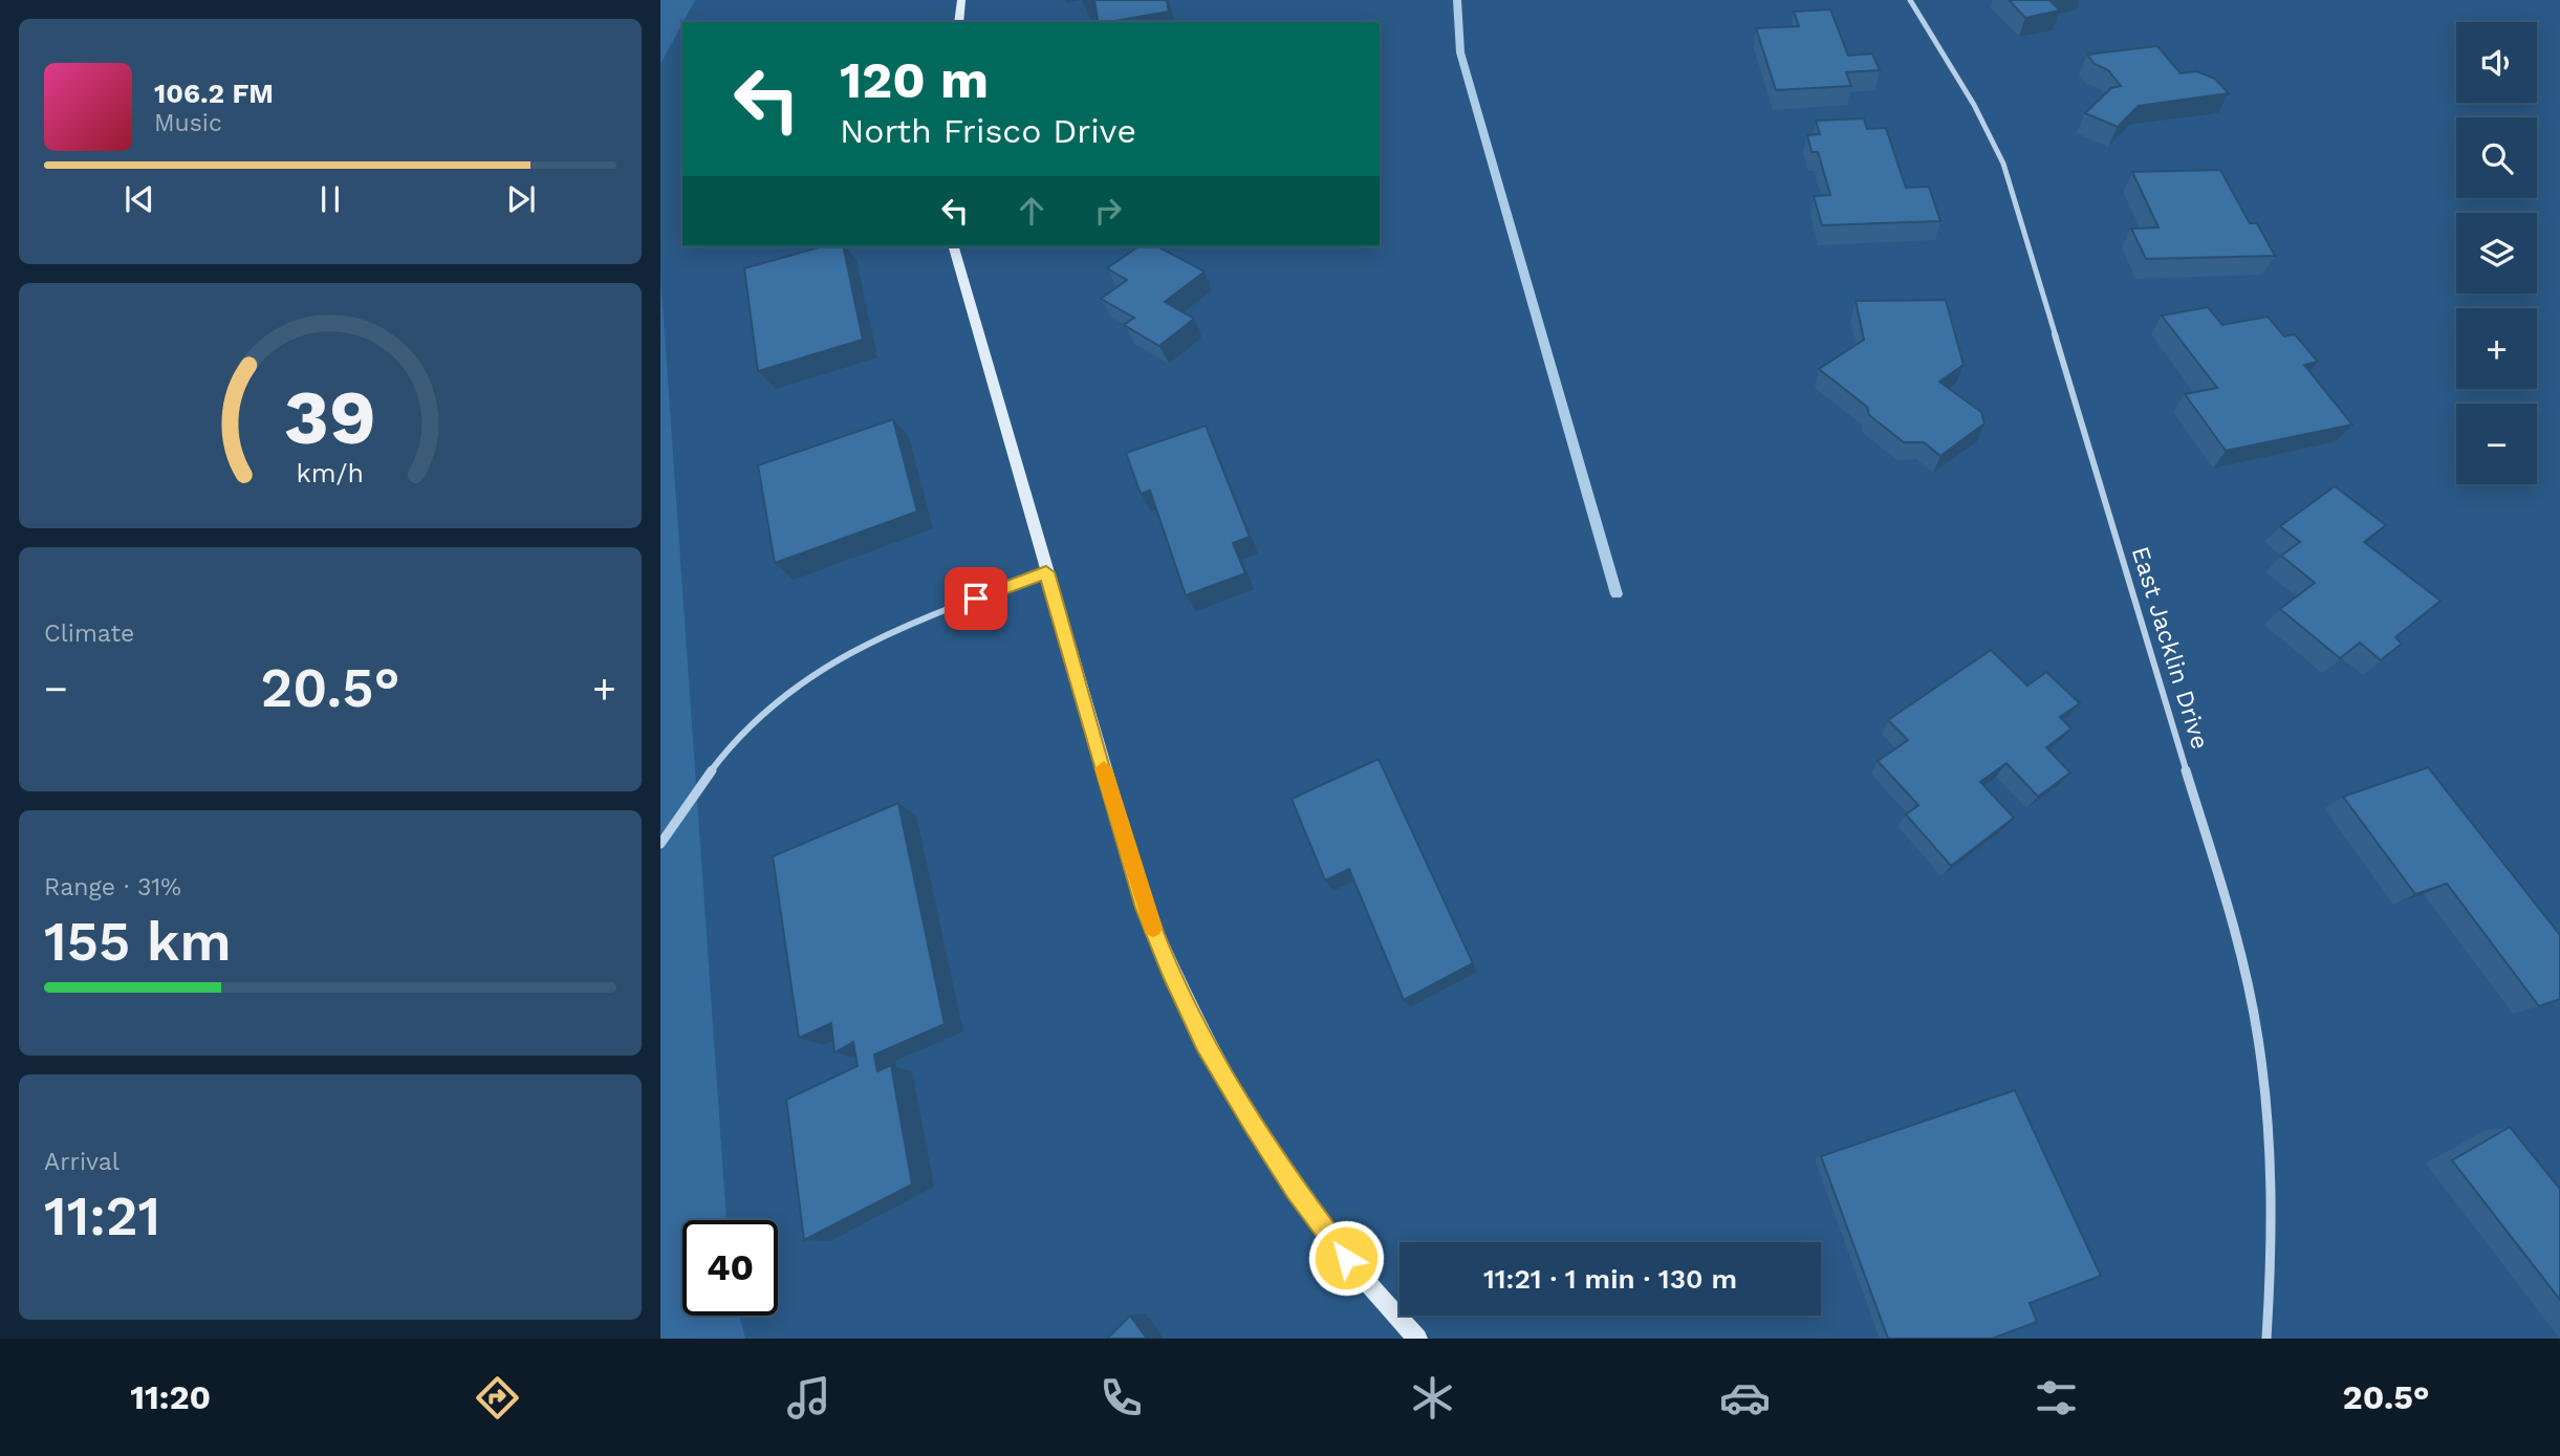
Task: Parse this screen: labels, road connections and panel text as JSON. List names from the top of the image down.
{
  "streets": {
    "street": ["East Jacklin Drive"]
  },
  "page": {
    "map_buttons": ["+", "−"],
    "turn": ["120 m", "North Frisco Drive"],
    "song": ["106.2 FM", "Music"],
    "tile": [
      "Climate",
      ["Range · 31%", "155 km"],
      ["Arrival", "11:21"]
    ],
    "heat": ["−", "20.5°", "+"],
    "limit": "40",
    "trip": "11:21 · 1 min · 130 m",
    "tabs": ["11:20", "20.5°"],
    "gauge": ["39", "km/h"]
  }
}
